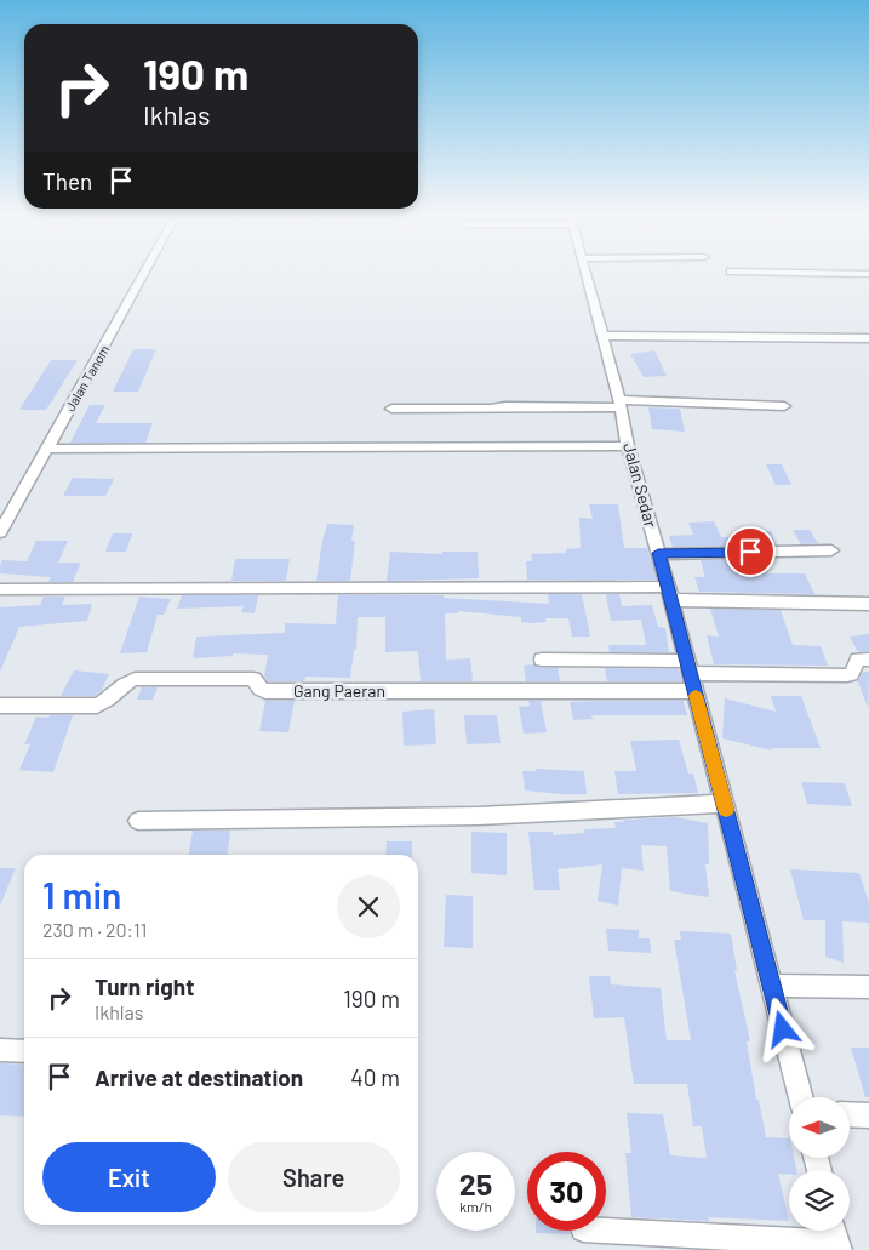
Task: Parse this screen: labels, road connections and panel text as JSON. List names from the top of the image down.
{
  "streets": {
    "street": ["Jalan Tanom", "Jalan Sedar", "Gang Paeran"]
  },
  "crossings": [
    ["Jalan Sedar", "Gang Paeran"]
  ],
  "north": "left",
  "page": {
    "turn": ["190 m", "Ikhlas"],
    "then": "Then",
    "heading": ["1 min", "230 m · 20:11"],
    "list": [
      {
        "name": "Turn right",
        "note": "Ikhlas",
        "value": "190 m"
      },
      {
        "name": "Arrive at destination",
        "value": "40 m"
      }
    ],
    "buttons": ["Exit", "Share"],
    "speed": "25 km/h",
    "limit": "30"
  }
}
